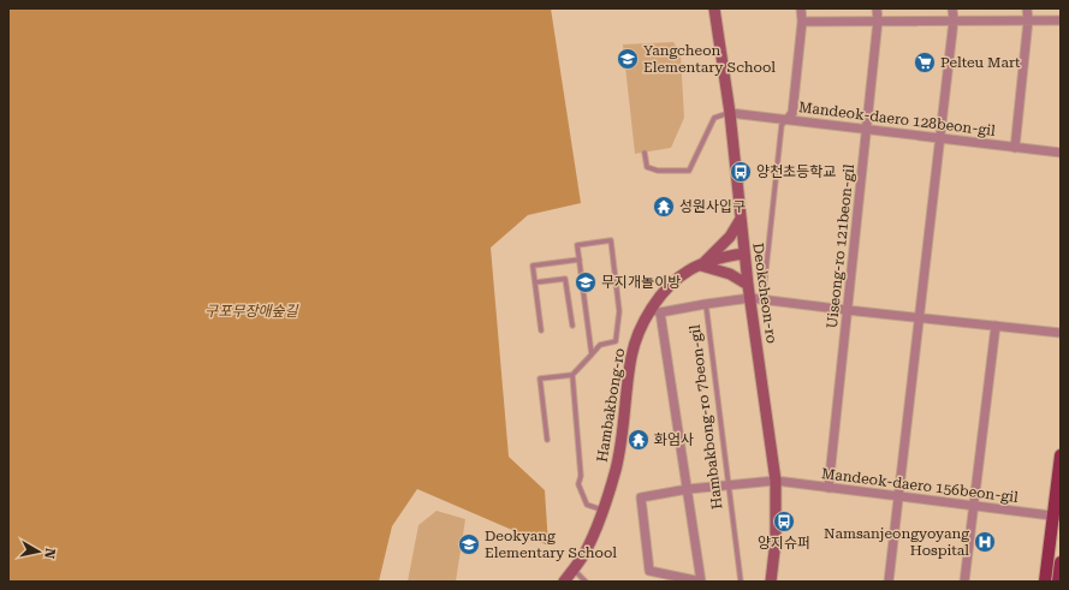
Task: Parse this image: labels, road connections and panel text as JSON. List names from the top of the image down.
{
  "streets": {
    "main road": ["Deokcheon-ro", "Hambakbong-ro"],
    "street": [
      "Mandeok-daero 128beon-gil",
      "Uiseong-ro 121beon-gil",
      "Hambakbong-ro 7beon-gil",
      "Mandeok-daero 156beon-gil"
    ]
  },
  "crossings": [
    ["Mandeok-daero 128beon-gil", "Uiseong-ro 121beon-gil"],
    ["Mandeok-daero 128beon-gil", "Deokcheon-ro"],
    ["Uiseong-ro 121beon-gil", "Mandeok-daero 156beon-gil"],
    ["Deokcheon-ro", "Hambakbong-ro"],
    ["Deokcheon-ro", "Mandeok-daero 156beon-gil"],
    ["Hambakbong-ro", "Hambakbong-ro 7beon-gil"],
    ["Hambakbong-ro 7beon-gil", "Mandeok-daero 156beon-gil"]
  ],
  "parks": ["구포무장애숲길"],
  "places": {
    "school or university": ["Yangcheon Elementary School", "무지개놀이방", "Deokyang Elementary School"],
    "supermarket": ["Pelteu Mart"],
    "bus stop": ["양천초등학교", "양지슈퍼"],
    "temple": ["성원사입구", "화엄사"],
    "hospital": ["Namsanjeongyoyang Hospital"]
  },
  "north": "right"
}
